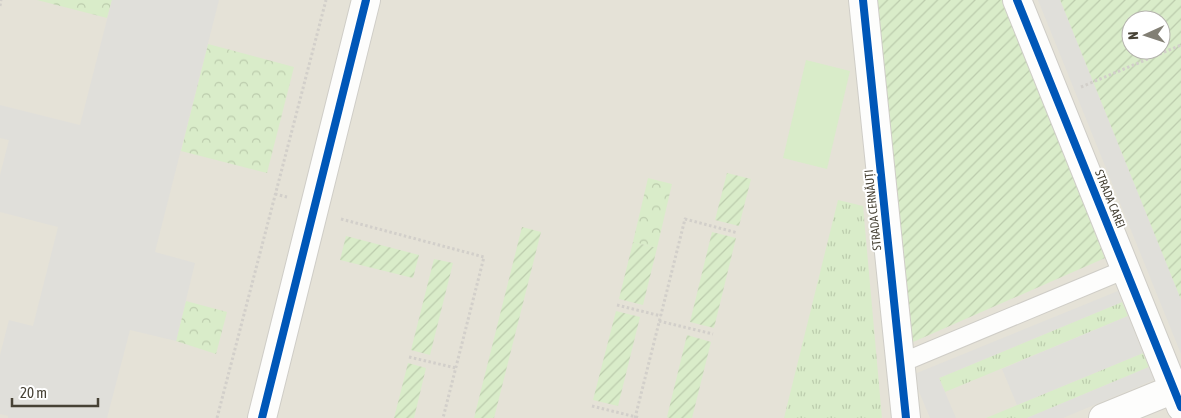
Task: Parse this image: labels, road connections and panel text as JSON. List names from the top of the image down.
{
  "streets": {
    "street": ["STRADA CAREI", "STRADA CERNĂUȚI"]
  },
  "scale_bar": "20 m",
  "north": "left"
}
